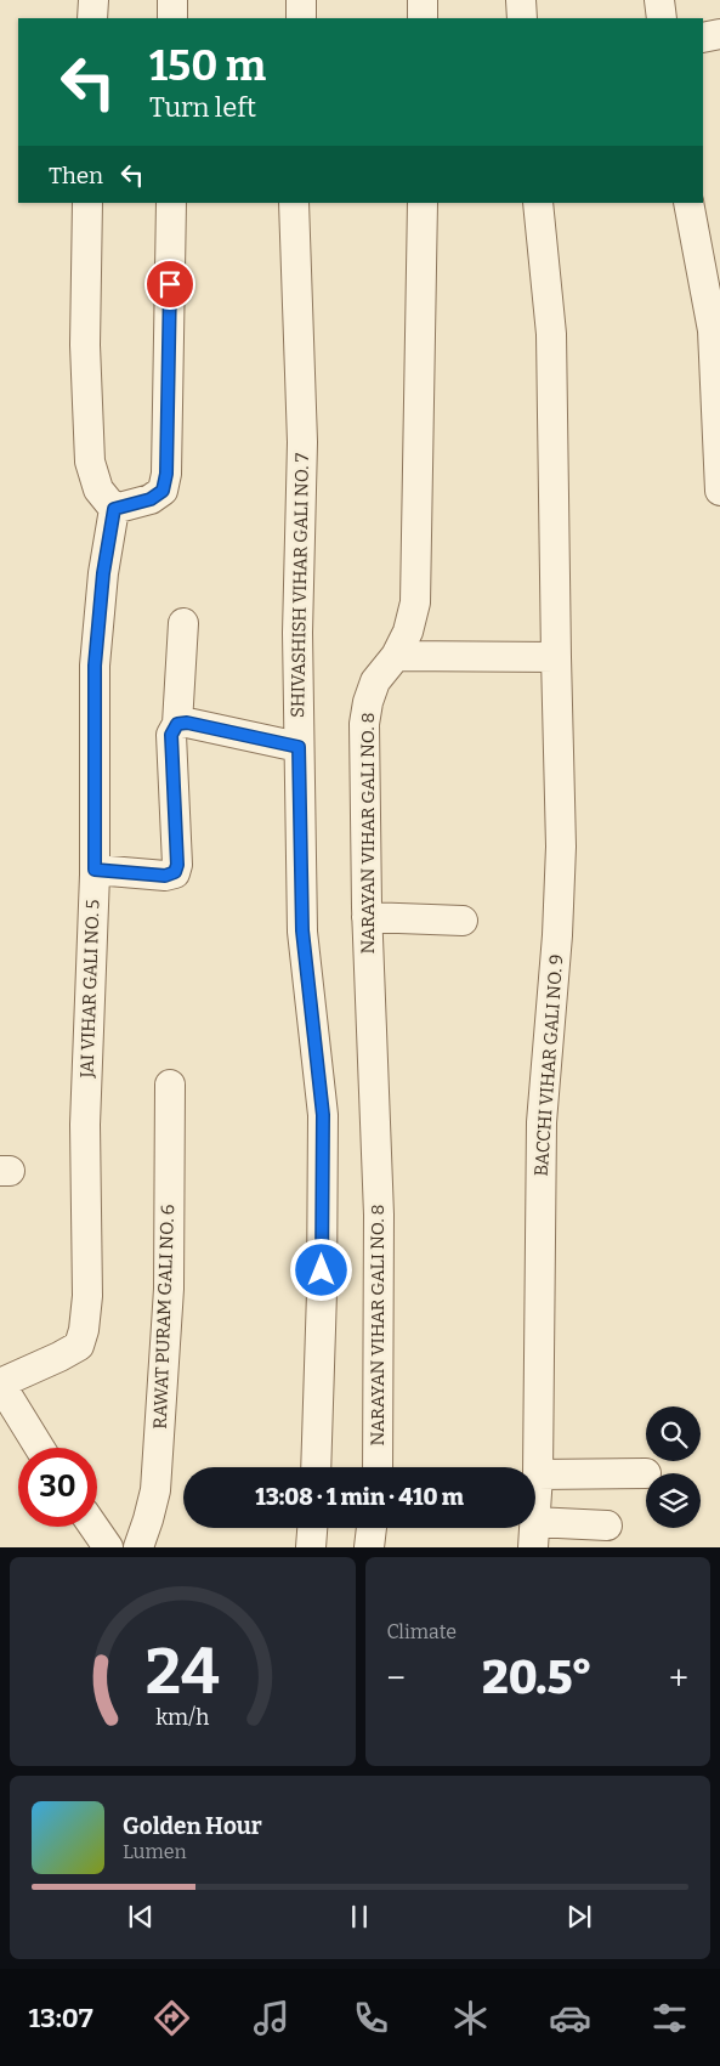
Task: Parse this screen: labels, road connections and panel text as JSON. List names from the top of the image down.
{
  "streets": {
    "street": [
      "SHIVASHISH VIHAR GALI NO. 7",
      "NARAYAN VIHAR GALI NO. 8",
      "JAI VIHAR GALI NO. 5",
      "BACCHI VIHAR GALI NO. 9",
      "RAWAT PURAM GALI NO. 6"
    ]
  },
  "page": {
    "turn": ["150 m", "Turn left"],
    "then": "Then",
    "limit": "30",
    "trip": "13:08 · 1 min · 410 m",
    "tile": "Climate",
    "heat": ["−", "20.5°", "+"],
    "song": ["Golden Hour", "Lumen"],
    "tabs": "13:07",
    "gauge": ["24", "km/h"]
  }
}
